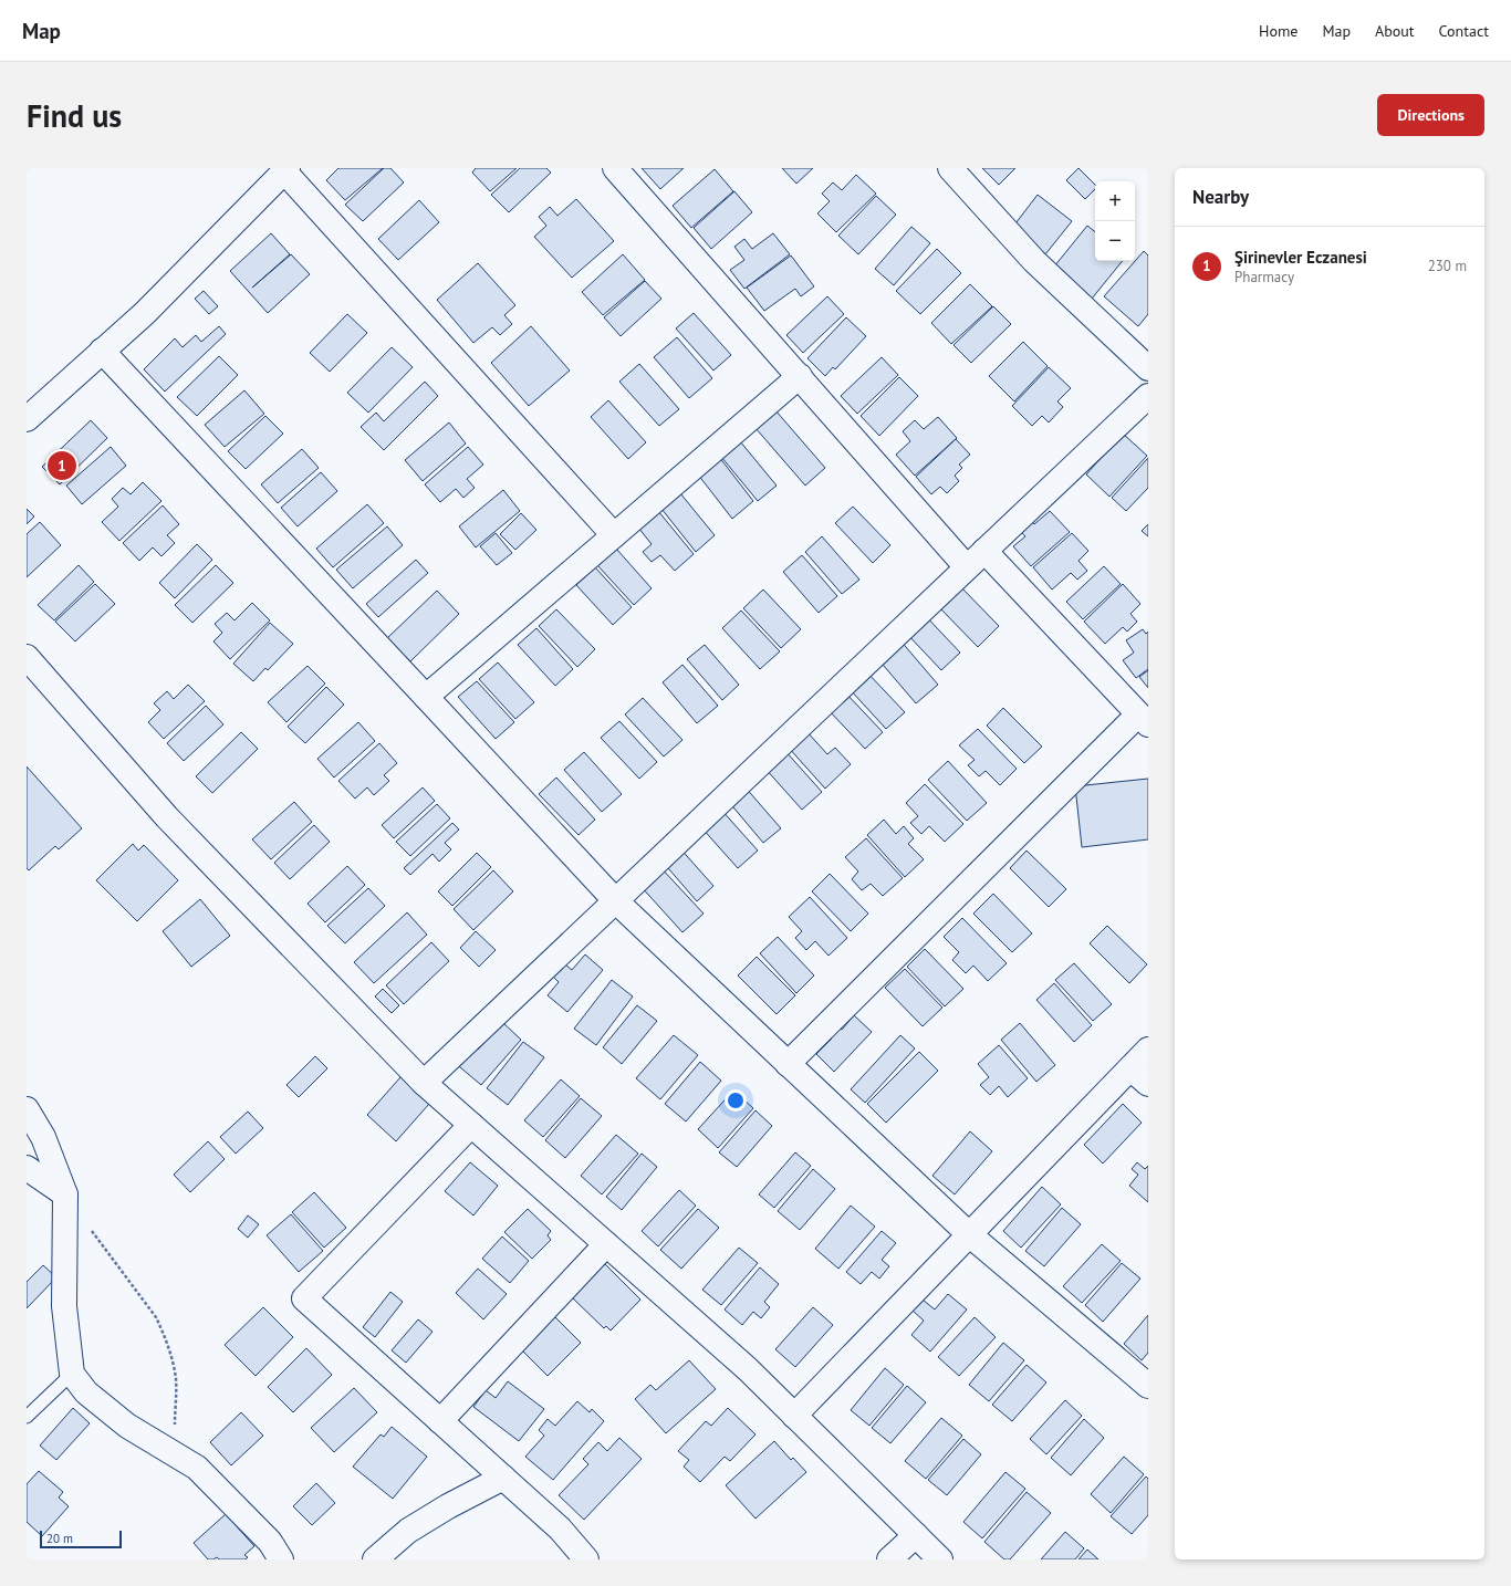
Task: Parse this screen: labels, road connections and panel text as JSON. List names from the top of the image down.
{
  "scale_bar": "20 m",
  "page": {
    "header": "Map",
    "nav": [
      "Home",
      "Map",
      "About",
      "Contact"
    ],
    "buttons": "Directions",
    "title": "Find us",
    "heading": "Nearby",
    "map_buttons": ["+", "−"],
    "list": [
      {
        "mark": "1",
        "name": "Şirinevler Eczanesi",
        "note": "Pharmacy",
        "value": "230 m"
      }
    ],
    "pins": "1",
    "scale": "20 m"
  }
}
